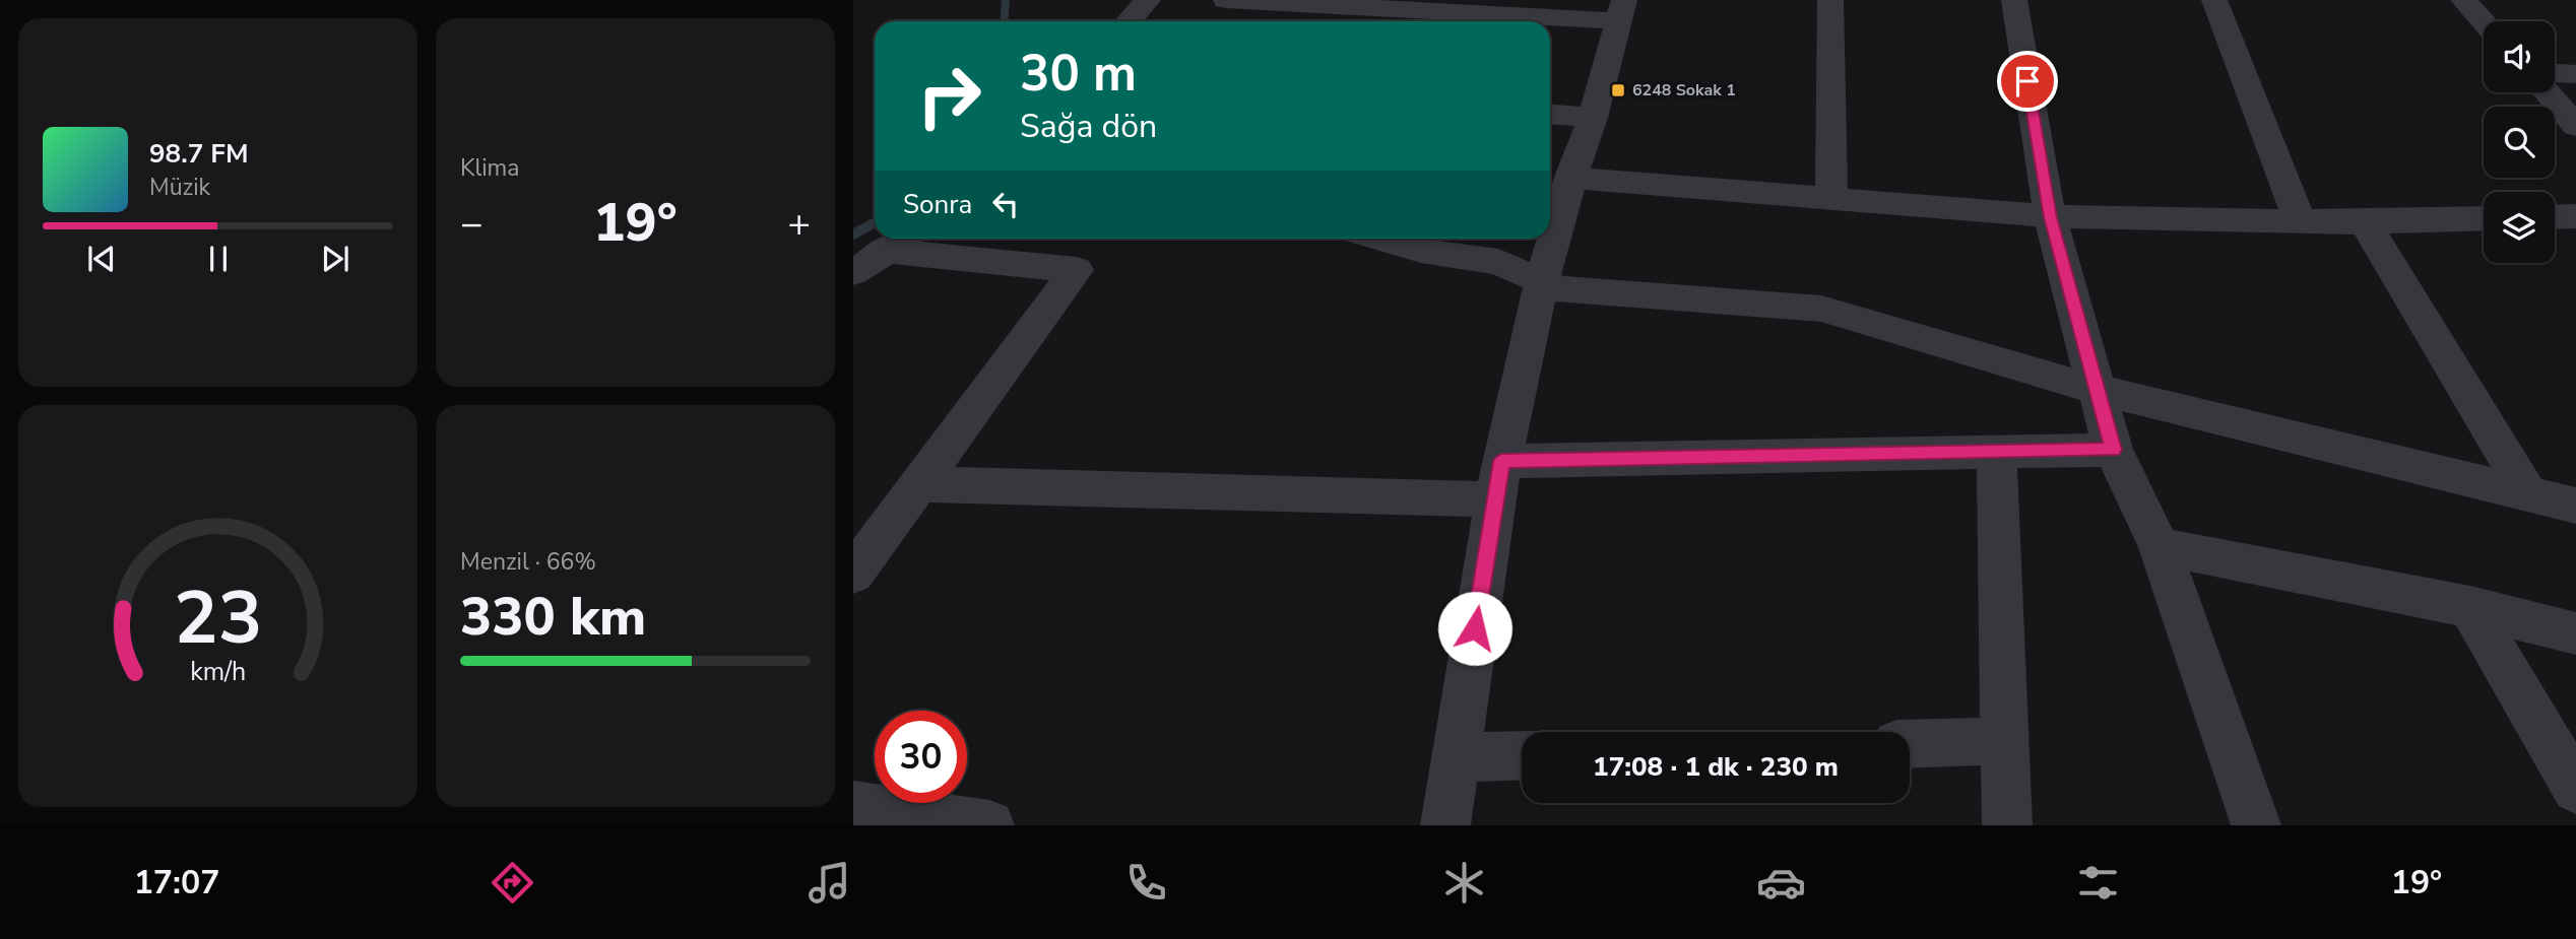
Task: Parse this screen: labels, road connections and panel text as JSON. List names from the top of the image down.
{
  "places": {
    "transit": ["6248 Sokak 1"]
  },
  "page": {
    "tile": [
      "Klima",
      ["Menzil · 66%", "330 km"]
    ],
    "turn": ["30 m", "Sağa dön"],
    "song": ["98.7 FM", "Müzik"],
    "then": "Sonra",
    "heat": ["−", "19°", "+"],
    "limit": "30",
    "trip": "17:08 · 1 dk · 230 m",
    "tabs": ["17:07", "19°"],
    "gauge": ["23", "km/h"]
  }
}
